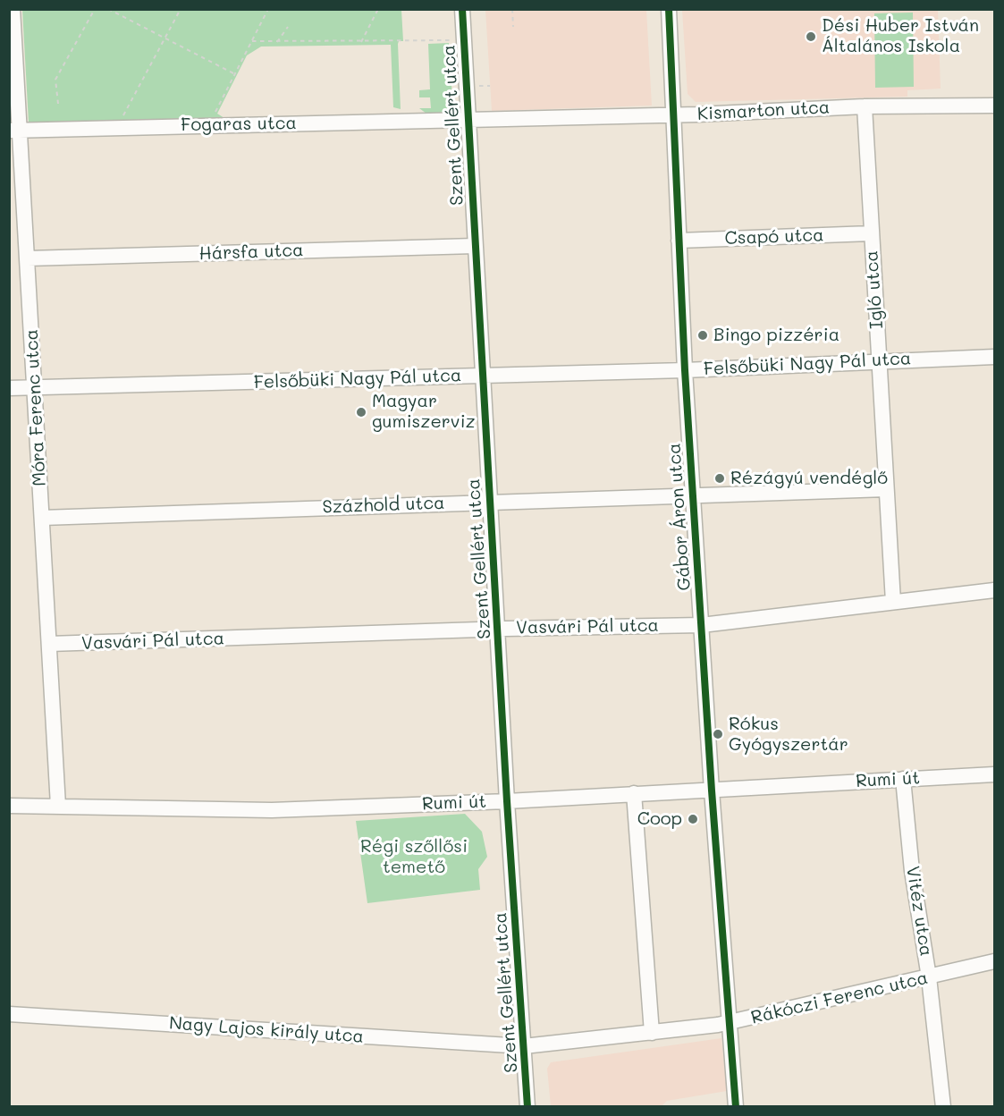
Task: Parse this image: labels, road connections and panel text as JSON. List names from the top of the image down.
{
  "streets": {
    "street": [
      "Kismarton utca",
      "Fogaras utca",
      "Szent Gellért utca",
      "Csapó utca",
      "Hársfa utca",
      "Igló utca",
      "Felsőbüki Nagy Pál utca",
      "Móra Ferenc utca",
      "Százhold utca",
      "Gábor Áron utca",
      "Vasvári Pál utca",
      "Rumi út",
      "Vitéz utca",
      "Rákóczi Ferenc utca",
      "Nagy Lajos király utca"
    ]
  },
  "crossings": [
    ["Kismarton utca", "Fogaras utca"],
    ["Kismarton utca", "Szent Gellért utca"],
    ["Kismarton utca", "Igló utca"],
    ["Kismarton utca", "Gábor Áron utca"],
    ["Fogaras utca", "Szent Gellért utca"],
    ["Fogaras utca", "Móra Ferenc utca"],
    ["Szent Gellért utca", "Hársfa utca"],
    ["Szent Gellért utca", "Felsőbüki Nagy Pál utca"],
    ["Szent Gellért utca", "Százhold utca"],
    ["Szent Gellért utca", "Vasvári Pál utca"],
    ["Szent Gellért utca", "Rumi út"],
    ["Szent Gellért utca", "Rákóczi Ferenc utca"],
    ["Szent Gellért utca", "Nagy Lajos király utca"],
    ["Csapó utca", "Igló utca"],
    ["Csapó utca", "Gábor Áron utca"],
    ["Hársfa utca", "Móra Ferenc utca"],
    ["Igló utca", "Felsőbüki Nagy Pál utca"],
    ["Igló utca", "Százhold utca"],
    ["Igló utca", "Vasvári Pál utca"],
    ["Felsőbüki Nagy Pál utca", "Móra Ferenc utca"],
    ["Felsőbüki Nagy Pál utca", "Gábor Áron utca"],
    ["Móra Ferenc utca", "Százhold utca"],
    ["Móra Ferenc utca", "Vasvári Pál utca"],
    ["Móra Ferenc utca", "Rumi út"],
    ["Százhold utca", "Gábor Áron utca"],
    ["Gábor Áron utca", "Vasvári Pál utca"],
    ["Gábor Áron utca", "Rumi út"],
    ["Gábor Áron utca", "Rákóczi Ferenc utca"],
    ["Rumi út", "Vitéz utca"],
    ["Vitéz utca", "Rákóczi Ferenc utca"],
    ["Rákóczi Ferenc utca", "Nagy Lajos király utca"]
  ],
  "parks": ["Régi szőllősi temető"],
  "places": [
    "Dési Huber István Általános Iskola",
    "Bingo pizzéria",
    "Magyar gumiszerviz",
    "Rézágyú vendéglő",
    "Rókus Gyógyszertár",
    "Coop"
  ]
}
